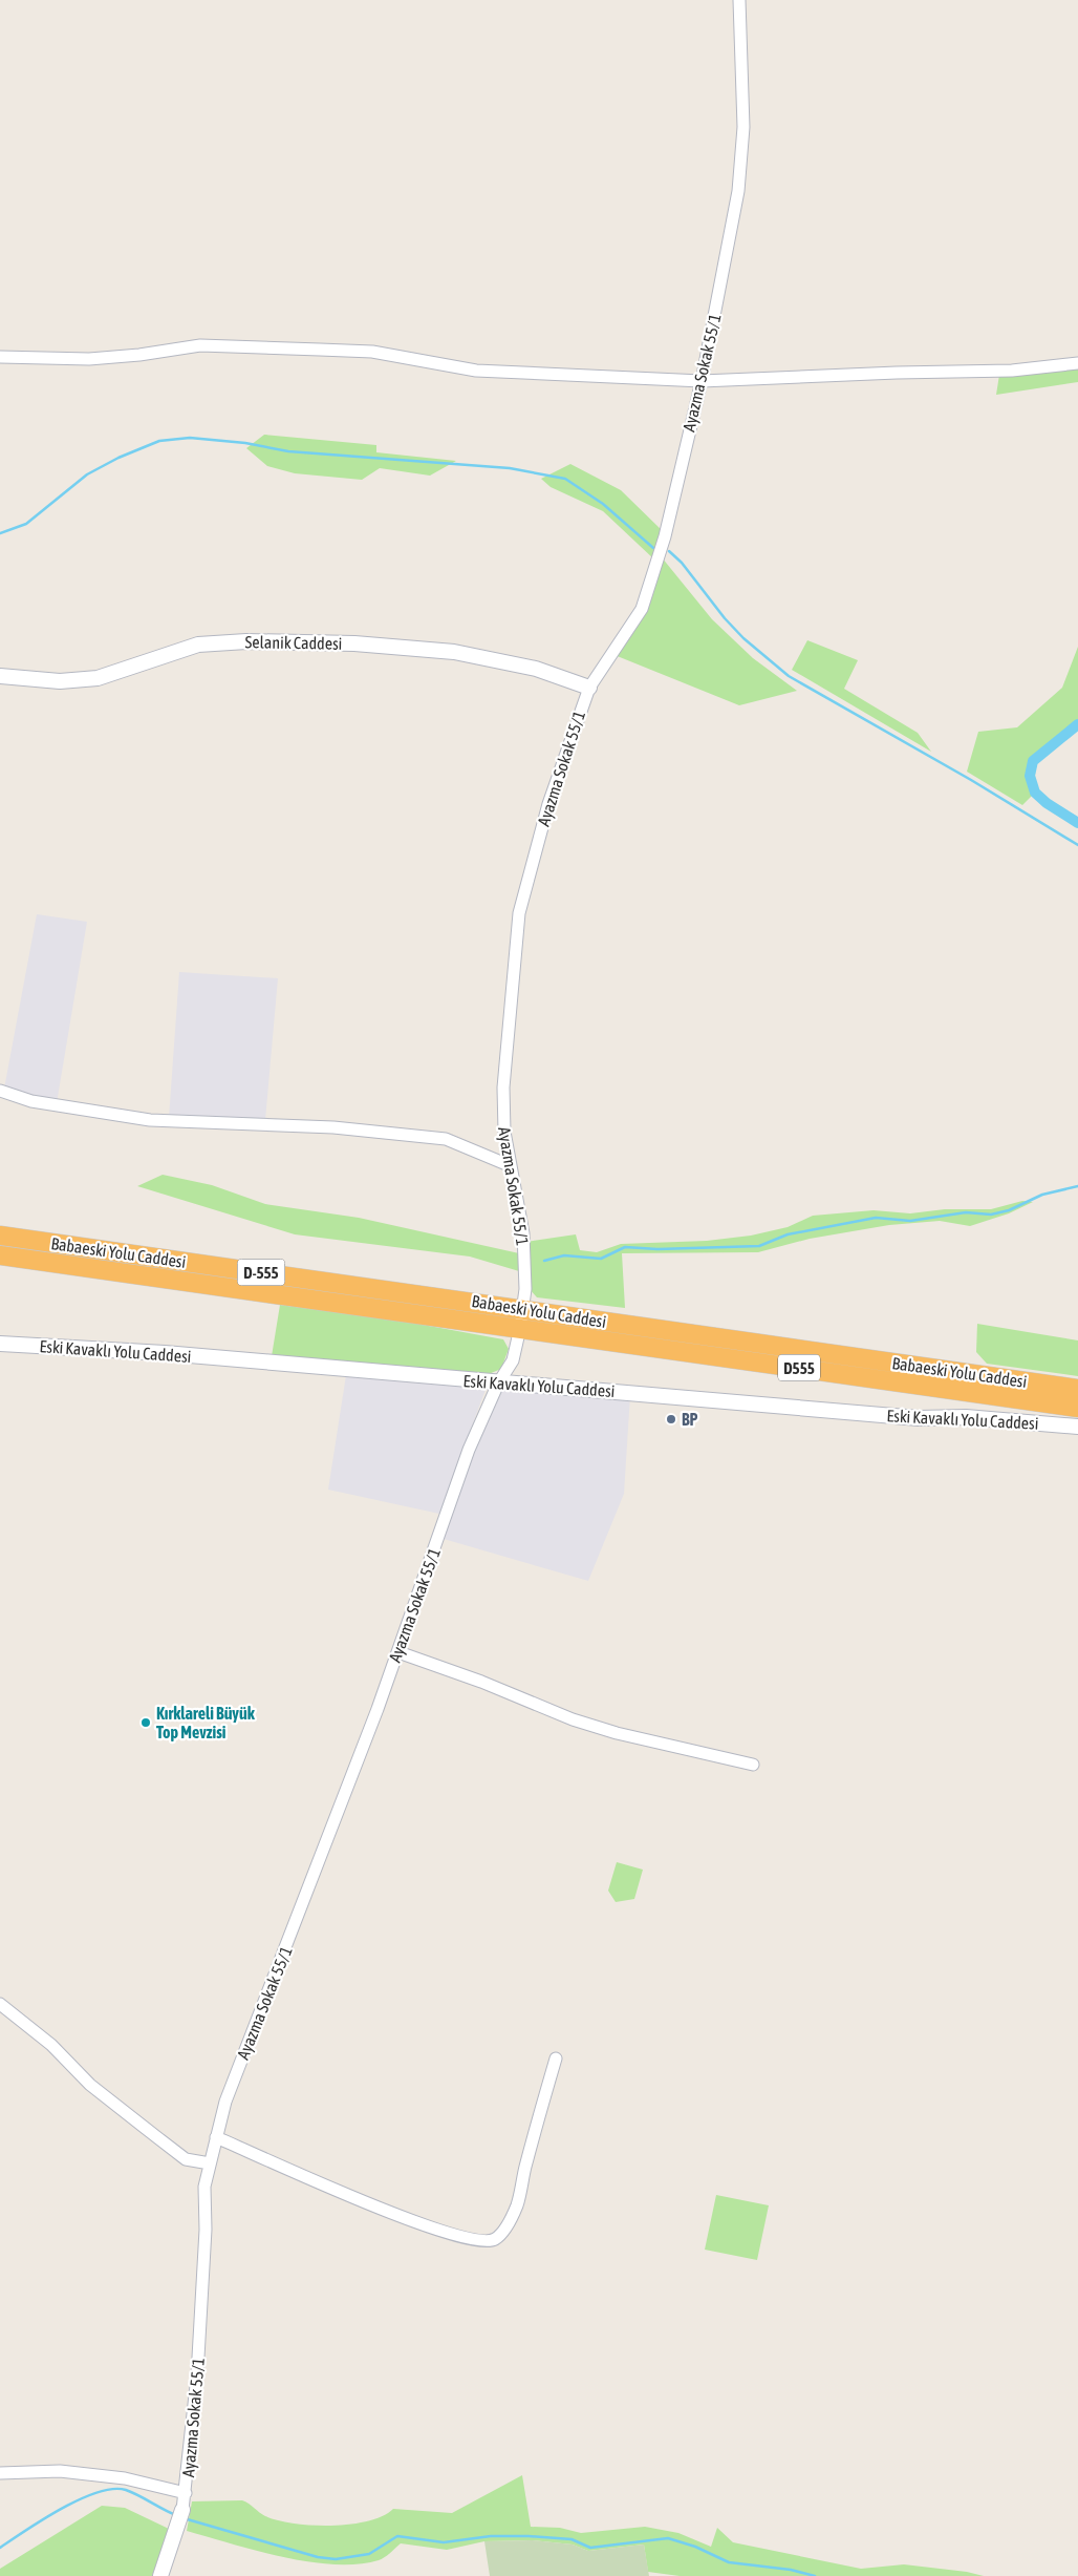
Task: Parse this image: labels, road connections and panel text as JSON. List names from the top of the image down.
{
  "streets": {
    "highway": ["Babaeski Yolu Caddesi", "D-555", "D555"],
    "street": ["Ayazma Sokak 55/1", "Selanik Caddesi", "Eski Kavaklı Yolu Caddesi"]
  },
  "crossings": [
    ["Ayazma Sokak 55/1", "Selanik Caddesi"],
    ["Ayazma Sokak 55/1", "Babaeski Yolu Caddesi"],
    ["Ayazma Sokak 55/1", "Eski Kavaklı Yolu Caddesi"]
  ],
  "places": ["BP", "Kırklareli Büyük Top Mevzisi"]
}
